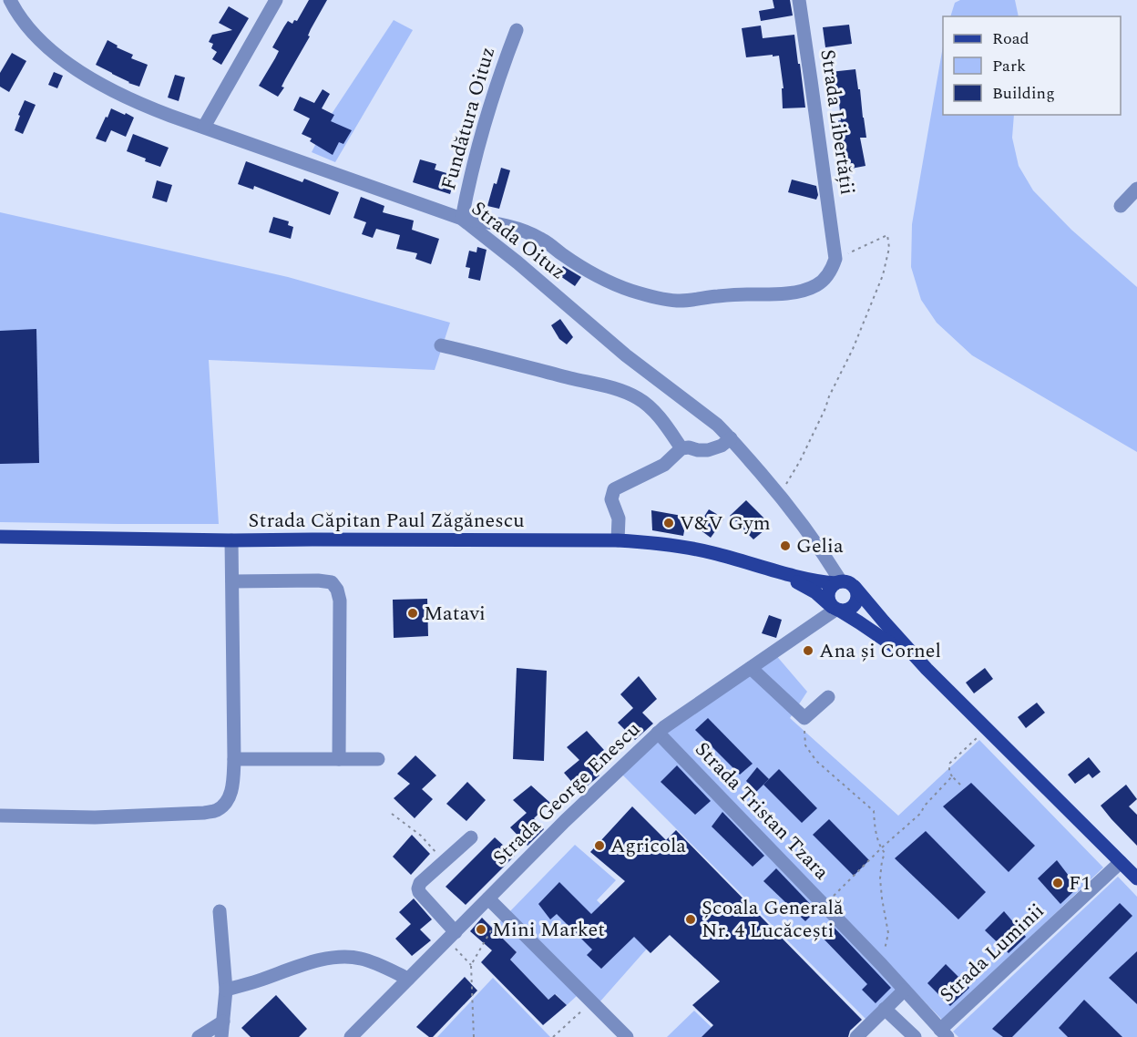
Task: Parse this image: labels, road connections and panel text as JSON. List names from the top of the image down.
{
  "streets": {
    "main road": ["Strada Căpitan Paul Zăgănescu"],
    "street": [
      "Fundătura Oituz",
      "Strada Libertății",
      "Strada Oituz",
      "Strada George Enescu",
      "Strada Tristan Tzara",
      "Strada Luminii"
    ]
  },
  "crossings": [
    ["Fundătura Oituz", "Strada Libertății"],
    ["Fundătura Oituz", "Strada Oituz"],
    ["Strada Libertății", "Strada Oituz"],
    ["Strada Oituz", "Strada Căpitan Paul Zăgănescu"],
    ["Strada Căpitan Paul Zăgănescu", "Strada George Enescu"],
    ["Strada Căpitan Paul Zăgănescu", "Strada Luminii"],
    ["Strada George Enescu", "Strada Tristan Tzara"],
    ["Strada Tristan Tzara", "Strada Luminii"]
  ],
  "places": [
    "V&V Gym",
    "Gelia",
    "Matavi",
    "Ana și Cornel",
    "Agricola",
    "F1",
    "Școala Generală Nr. 4 Lucăcești",
    "Mini Market"
  ],
  "legend": ["Road", "Park", "Building"]
}
